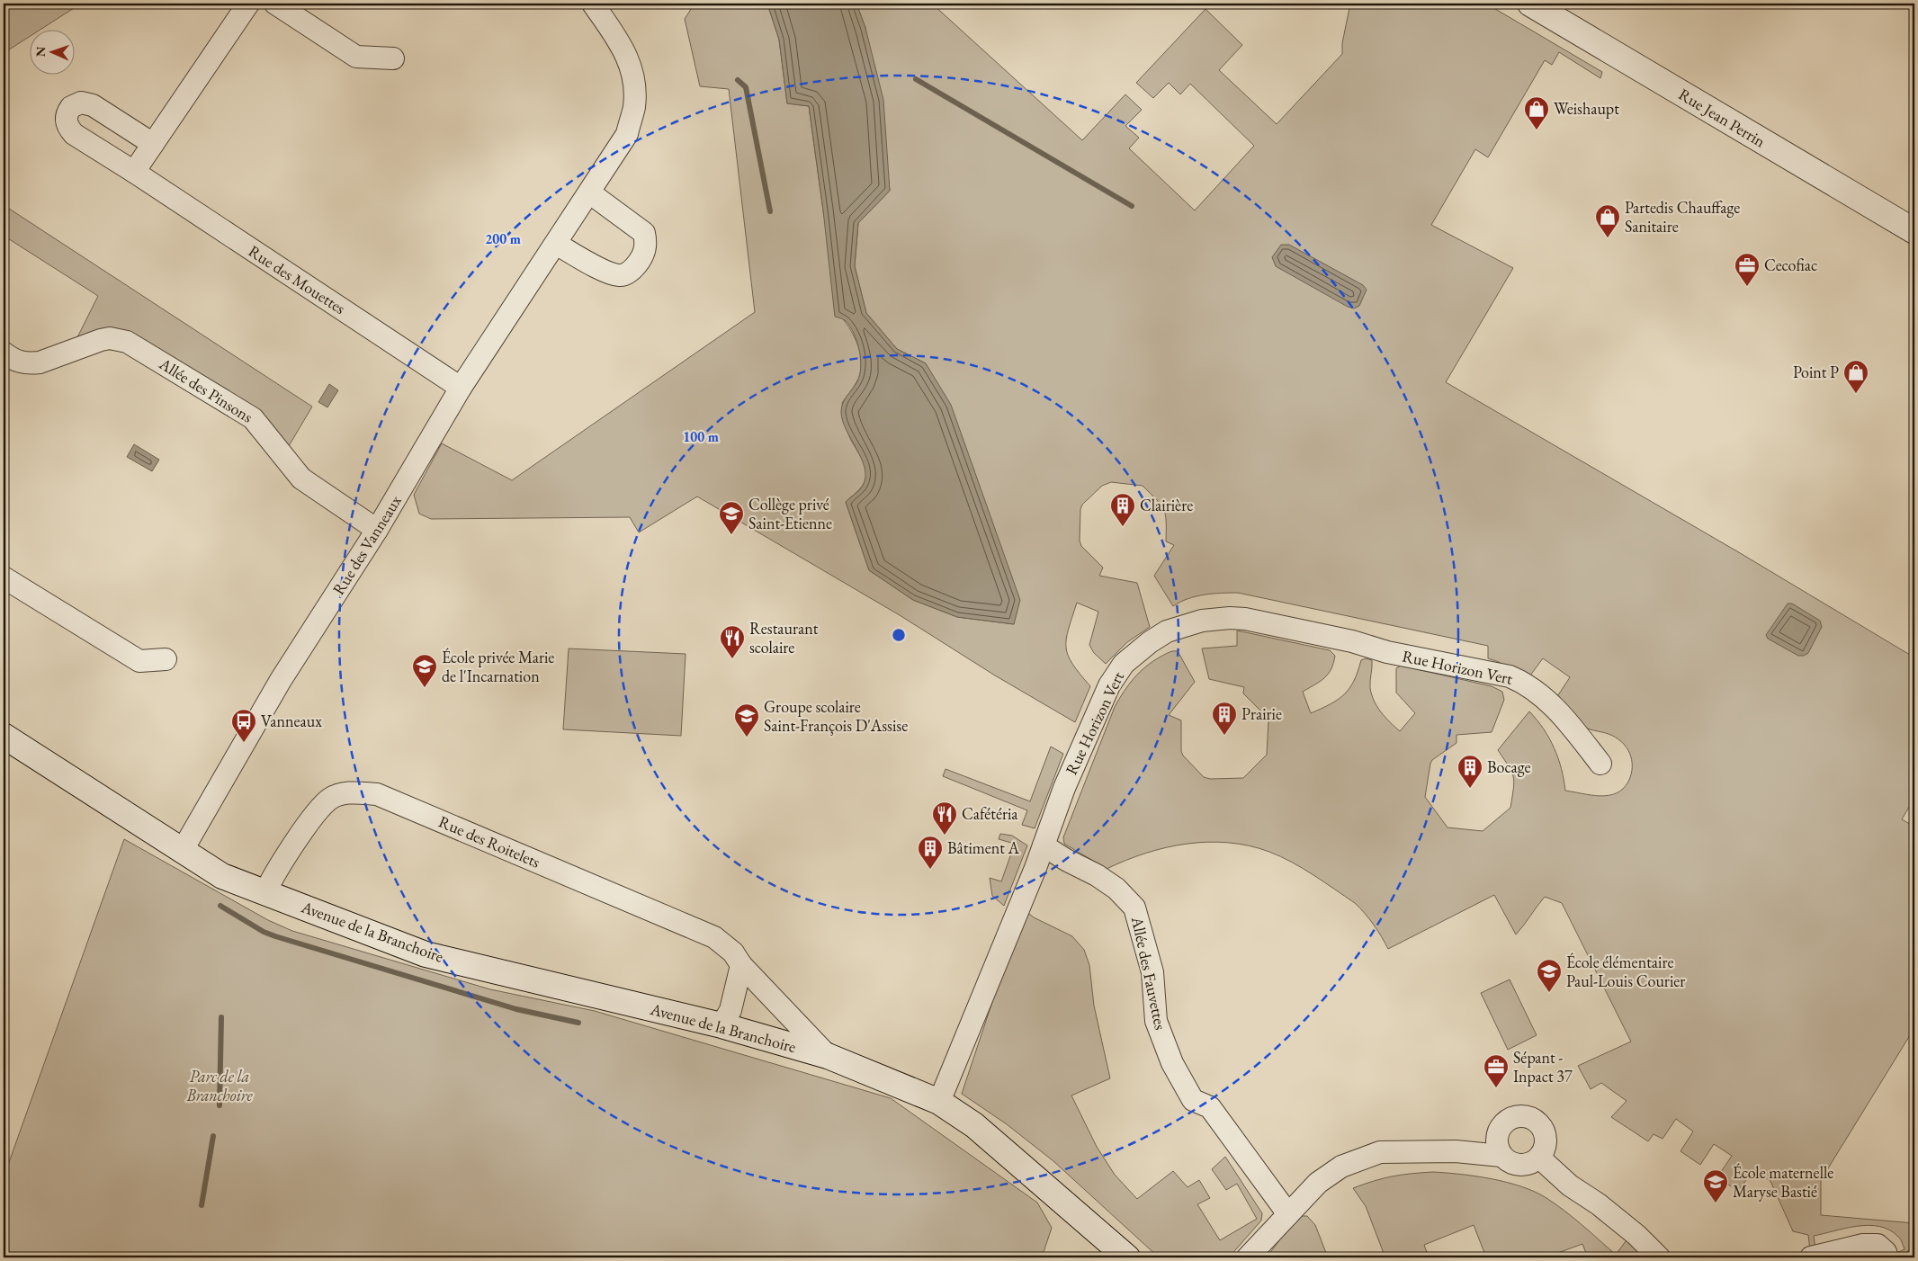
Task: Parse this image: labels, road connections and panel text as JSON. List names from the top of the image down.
{
  "streets": {
    "main road": ["Rue Jean Perrin", "Avenue de la Branchoire"],
    "street": [
      "Rue des Mouettes",
      "Allée des Pinsons",
      "Rue des Vanneaux",
      "Rue Horizon Vert",
      "Rue des Roitelets",
      "Allée des Fauvettes"
    ]
  },
  "crossings": [
    ["Rue des Mouettes", "Rue des Vanneaux"],
    ["Allée des Pinsons", "Rue des Vanneaux"],
    ["Rue des Vanneaux", "Avenue de la Branchoire"],
    ["Rue Horizon Vert", "Avenue de la Branchoire"],
    ["Rue Horizon Vert", "Allée des Fauvettes"],
    ["Rue des Roitelets", "Avenue de la Branchoire"]
  ],
  "parks": ["Parc de la Branchoire"],
  "places": {
    "shop": ["Weishaupt", "Partedis Chauffage Sanitaire", "Point P"],
    "office": ["Cecofiac", "Sépant - Inpact 37"],
    "building": [
      "Clairière",
      "Prairie",
      "Bocage",
      "Bâtiment A"
    ],
    "school or university": [
      "Collège privé Saint-Etienne",
      "École privée Marie de l'Incarnation",
      "Groupe scolaire Saint-François D'Assise",
      "École élémentaire Paul-Louis Courier",
      "École maternelle Maryse Bastié"
    ],
    "restaurant": ["Restaurant scolaire", "Cafétéria"],
    "bus stop": ["Vanneaux"]
  },
  "north": "left",
  "rings": ["200 m", "100 m"]
}
